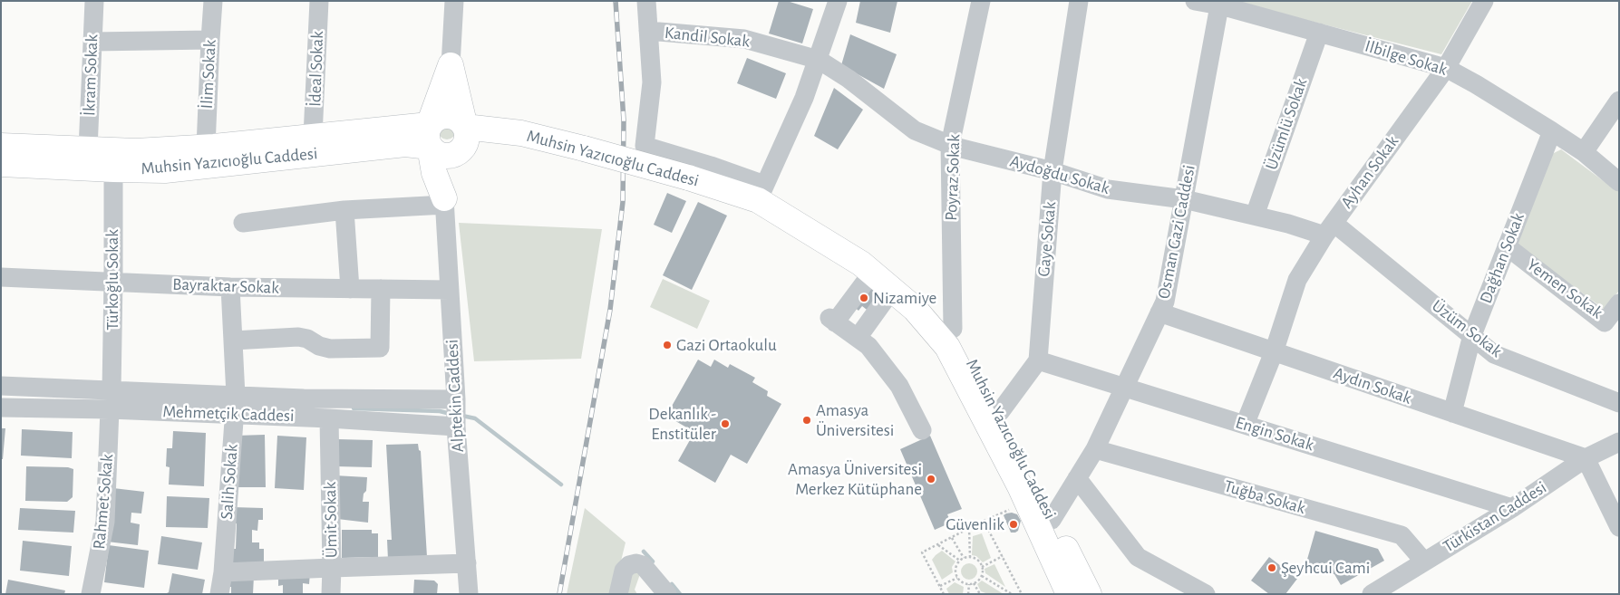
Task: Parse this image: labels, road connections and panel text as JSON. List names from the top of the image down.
{
  "streets": {
    "main road": ["Muhsin Yazıcıoğlu Caddesi"],
    "street": [
      "Kandil Sokak",
      "İlbilge Sokak",
      "İdeal Sokak",
      "İlim Sokak",
      "İkram Sokak",
      "Üzümlü Sokak",
      "Ayhan Sokak",
      "Aydoğdu Sokak",
      "Poyraz Sokak",
      "Osman Gazi Caddesi",
      "Gaye Sokak",
      "Dağhan Sokak",
      "Türkoğlu Sokak",
      "Bayraktar Sokak",
      "Yemen Sokak",
      "Üzüm Sokak",
      "Aydın Sokak",
      "Alptekin Caddesi",
      "Mehmetçik Caddesi",
      "Engin Sokak",
      "Salih Sokak",
      "Tuğba Sokak",
      "Rahmet Sokak",
      "Türkistan Caddesi",
      "Ümit Sokak"
    ]
  },
  "crossings": [
    ["Kandil Sokak", "Aydoğdu Sokak"],
    ["İlbilge Sokak", "Üzümlü Sokak"],
    ["İlbilge Sokak", "Ayhan Sokak"],
    ["İlbilge Sokak", "Osman Gazi Caddesi"],
    ["İlbilge Sokak", "Dağhan Sokak"],
    ["İdeal Sokak", "Muhsin Yazıcıoğlu Caddesi"],
    ["İlim Sokak", "Muhsin Yazıcıoğlu Caddesi"],
    ["İkram Sokak", "Muhsin Yazıcıoğlu Caddesi"],
    ["Üzümlü Sokak", "Aydoğdu Sokak"],
    ["Muhsin Yazıcıoğlu Caddesi", "Poyraz Sokak"],
    ["Muhsin Yazıcıoğlu Caddesi", "Osman Gazi Caddesi"],
    ["Muhsin Yazıcıoğlu Caddesi", "Türkoğlu Sokak"],
    ["Ayhan Sokak", "Aydoğdu Sokak"],
    ["Ayhan Sokak", "Üzüm Sokak"],
    ["Ayhan Sokak", "Aydın Sokak"],
    ["Ayhan Sokak", "Engin Sokak"],
    ["Aydoğdu Sokak", "Poyraz Sokak"],
    ["Aydoğdu Sokak", "Osman Gazi Caddesi"],
    ["Aydoğdu Sokak", "Gaye Sokak"],
    ["Aydoğdu Sokak", "Üzüm Sokak"],
    ["Osman Gazi Caddesi", "Aydın Sokak"],
    ["Osman Gazi Caddesi", "Engin Sokak"],
    ["Osman Gazi Caddesi", "Tuğba Sokak"],
    ["Gaye Sokak", "Engin Sokak"],
    ["Dağhan Sokak", "Yemen Sokak"],
    ["Dağhan Sokak", "Üzüm Sokak"],
    ["Dağhan Sokak", "Aydın Sokak"],
    ["Türkoğlu Sokak", "Bayraktar Sokak"],
    ["Türkoğlu Sokak", "Mehmetçik Caddesi"],
    ["Türkoğlu Sokak", "Rahmet Sokak"],
    ["Bayraktar Sokak", "Alptekin Caddesi"],
    ["Bayraktar Sokak", "Salih Sokak"],
    ["Aydın Sokak", "Türkistan Caddesi"],
    ["Alptekin Caddesi", "Mehmetçik Caddesi"],
    ["Alptekin Caddesi", "Ümit Sokak"],
    ["Mehmetçik Caddesi", "Salih Sokak"],
    ["Mehmetçik Caddesi", "Rahmet Sokak"],
    ["Mehmetçik Caddesi", "Ümit Sokak"],
    ["Engin Sokak", "Türkistan Caddesi"],
    ["Tuğba Sokak", "Türkistan Caddesi"]
  ],
  "places": [
    "Nizamiye",
    "Gazi Ortaokulu",
    "Amasya Üniversitesi",
    "Dekanlık - Enstitüler",
    "Amasya Üniversitesi Merkez Kütüphane",
    "Güvenlik",
    "Şeyhcui Cami"
  ]
}
